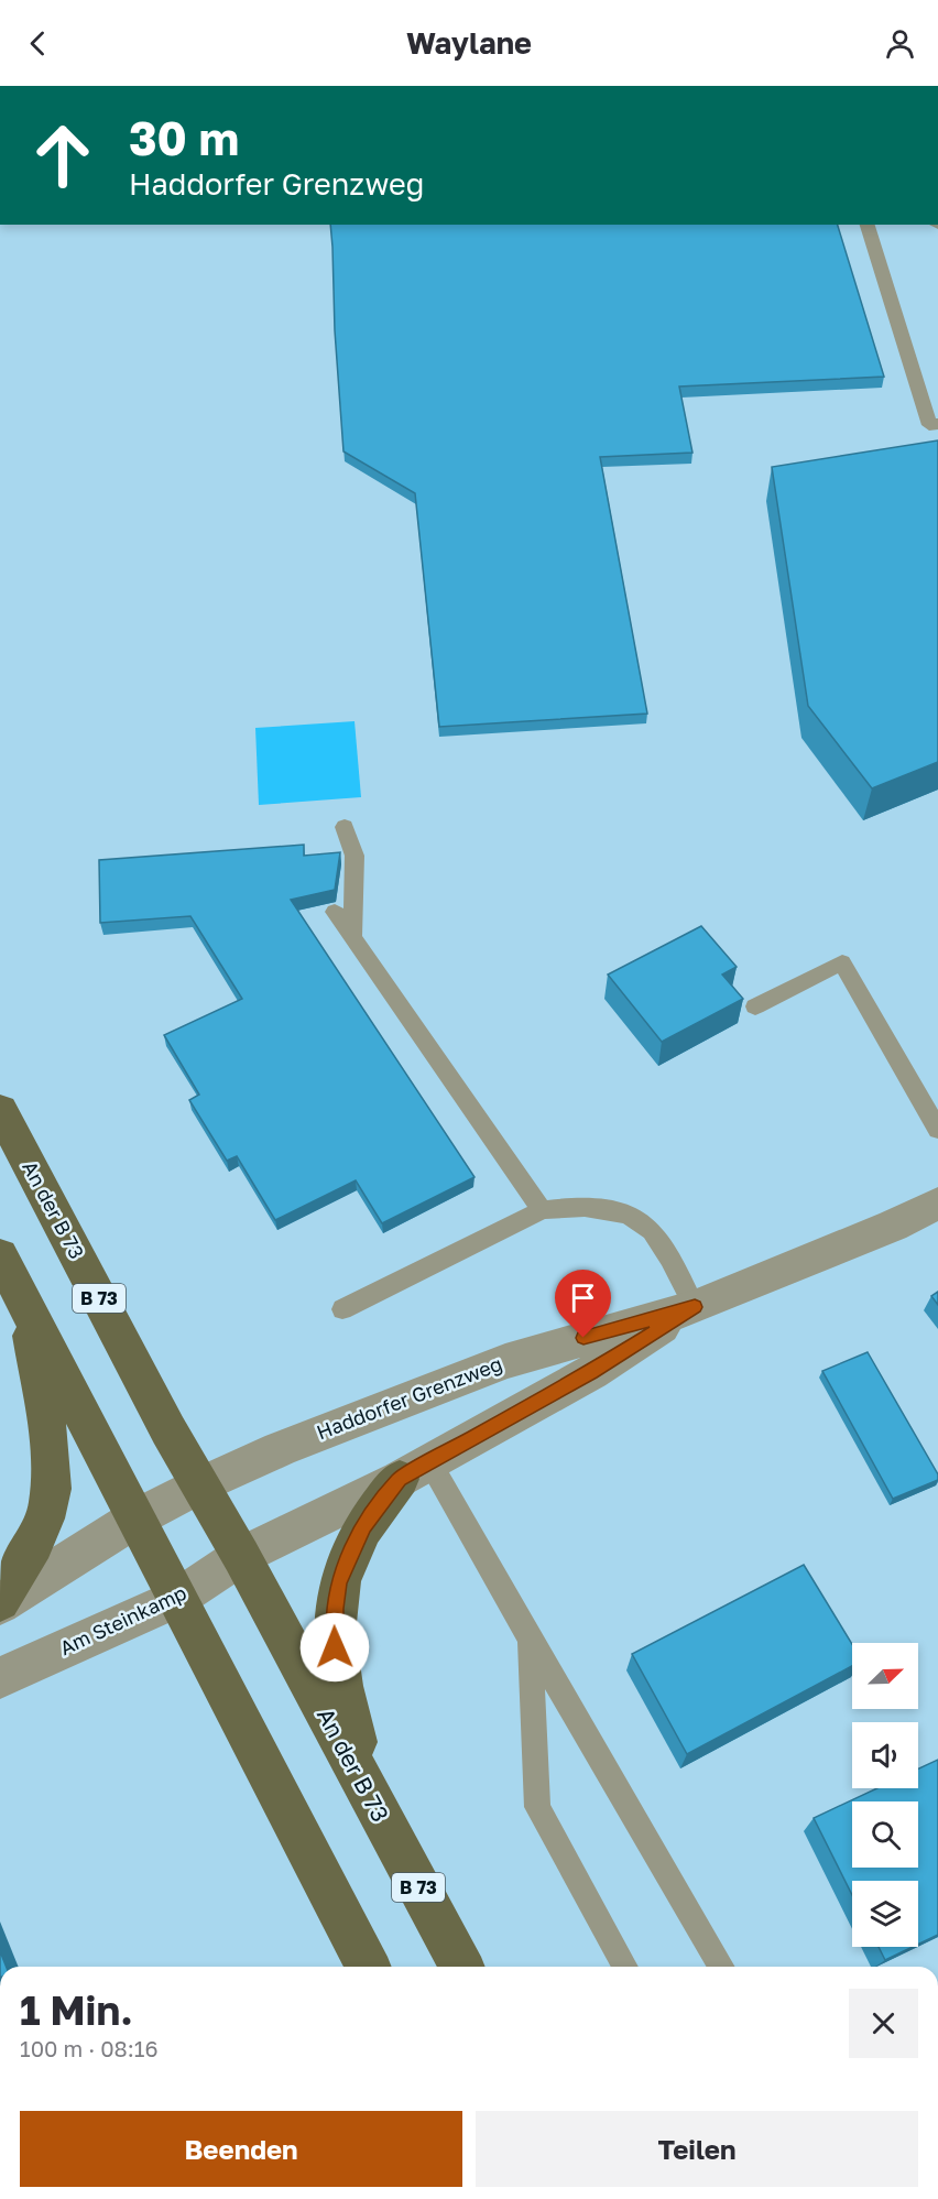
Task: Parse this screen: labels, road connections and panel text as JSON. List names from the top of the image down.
{
  "streets": {
    "main road": ["An der B 73", "B 73"],
    "street": ["Haddorfer Grenzweg", "Am Steinkamp"]
  },
  "crossings": [
    ["An der B 73", "B 73"],
    ["An der B 73", "Haddorfer Grenzweg"],
    ["An der B 73", "Am Steinkamp"],
    ["B 73", "Haddorfer Grenzweg"],
    ["B 73", "Am Steinkamp"],
    ["Haddorfer Grenzweg", "Am Steinkamp"]
  ],
  "north": "top right",
  "page": {
    "header": "Waylane",
    "turn": ["30 m", "Haddorfer Grenzweg"],
    "heading": ["1 Min.", "100 m · 08:16"],
    "buttons": ["Beenden", "Teilen"]
  }
}
